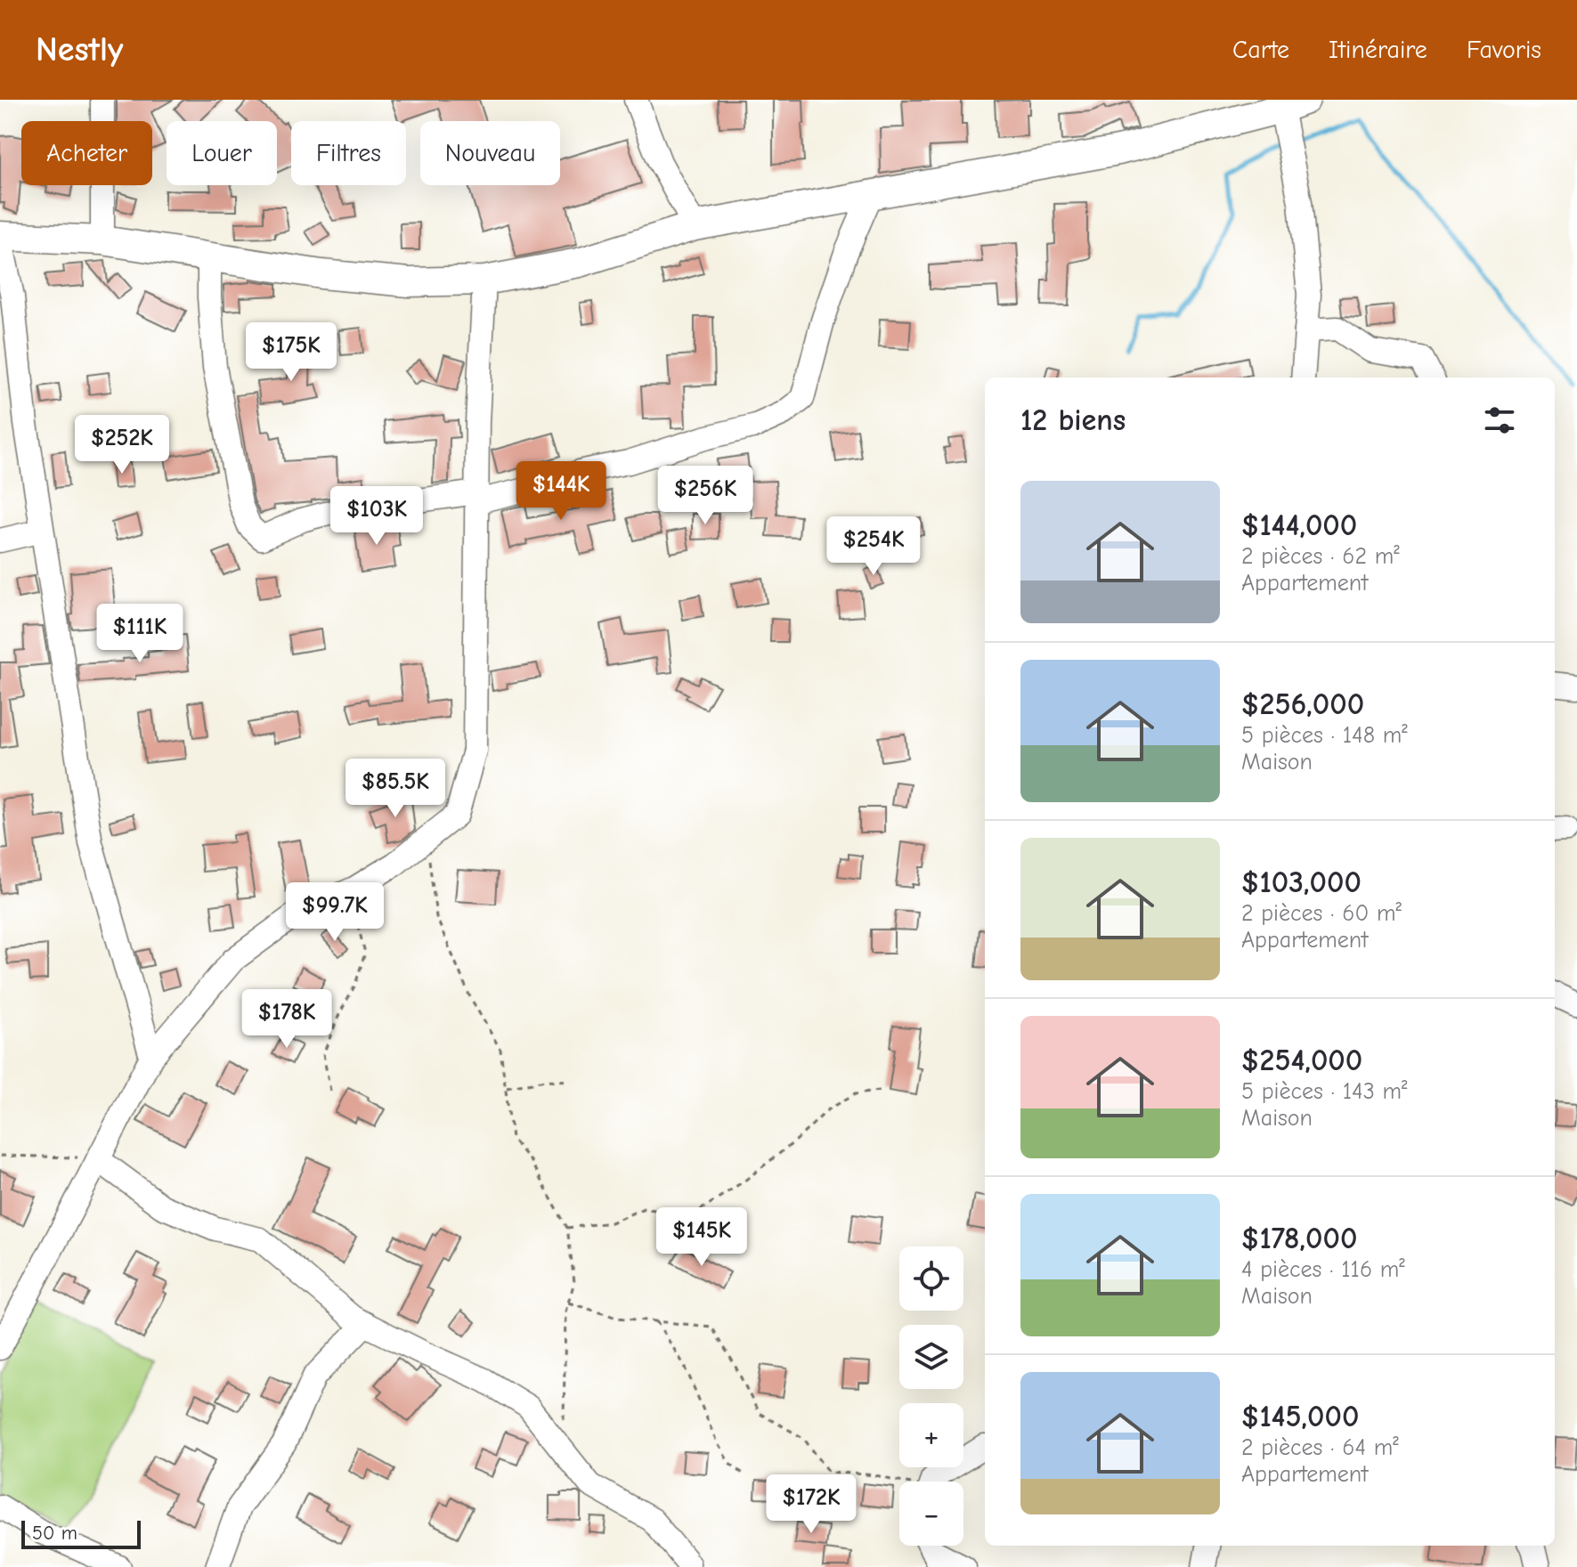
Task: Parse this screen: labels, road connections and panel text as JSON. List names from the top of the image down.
{
  "scale_bar": "50 m",
  "page": {
    "header": "Nestly",
    "nav": ["Carte", "Itinéraire", "Favoris"],
    "chip": [
      "Acheter",
      "Louer",
      "Filtres",
      "Nouveau"
    ],
    "price": [
      "$175K",
      "$252K",
      "$144K",
      "$256K",
      "$103K",
      "$254K",
      "$111K",
      "$85.5K",
      "$99.7K",
      "$178K",
      "$145K",
      "$172K"
    ],
    "heading": "12 biens",
    "list": [
      {
        "name": "$144,000",
        "note": "2 pièces · 62 m² · Appartement"
      },
      {
        "name": "$256,000",
        "note": "5 pièces · 148 m² · Maison"
      },
      {
        "name": "$103,000",
        "note": "2 pièces · 60 m² · Appartement"
      },
      {
        "name": "$254,000",
        "note": "5 pièces · 143 m² · Maison"
      },
      {
        "name": "$178,000",
        "note": "4 pièces · 116 m² · Maison"
      },
      {
        "name": "$145,000",
        "note": "2 pièces · 64 m² · Appartement"
      }
    ],
    "map_buttons": ["+", "−"],
    "scale": "50 m"
  }
}
